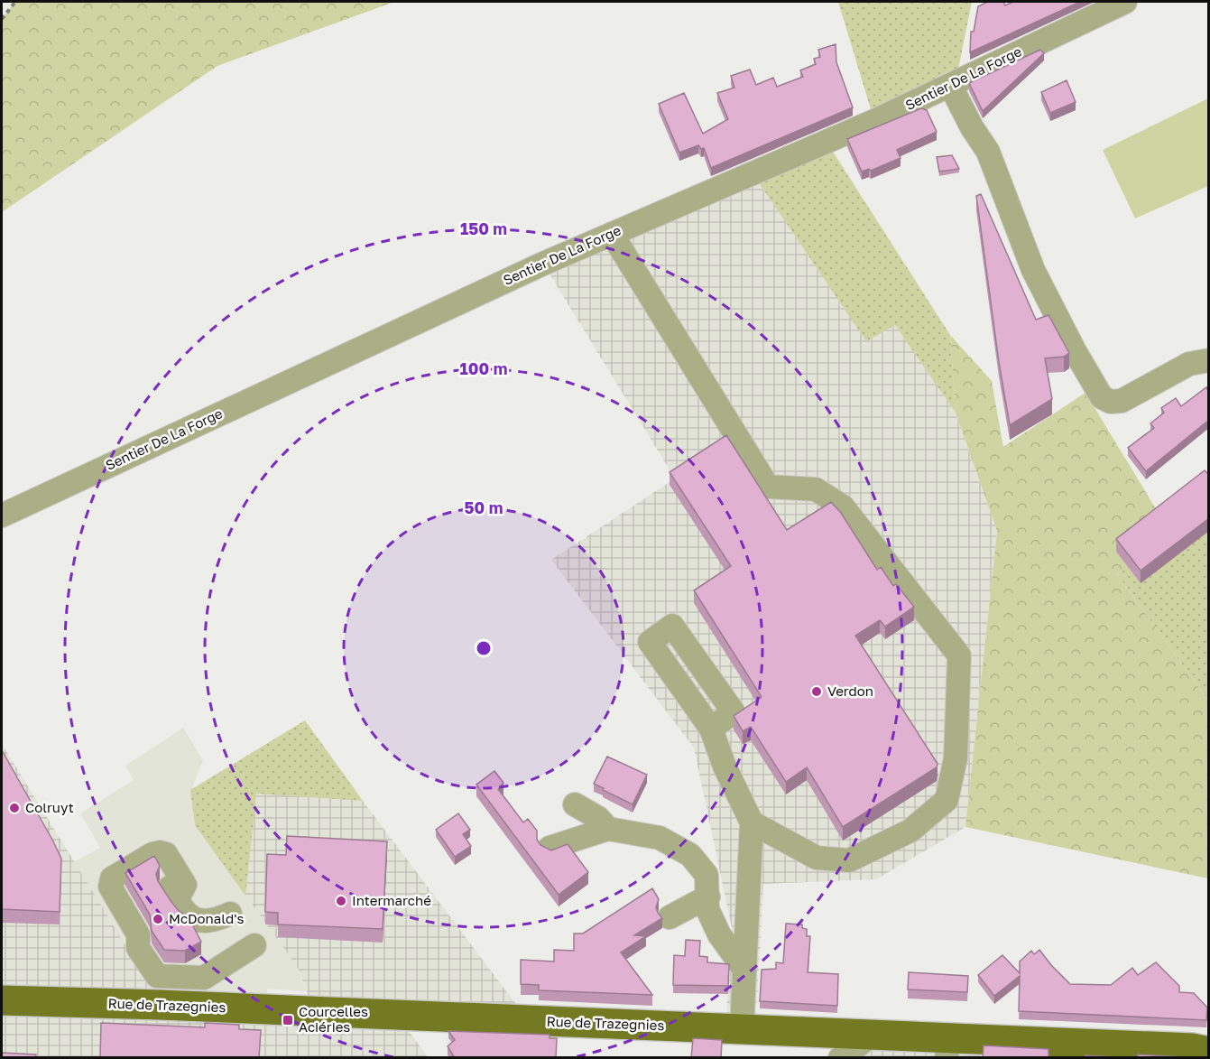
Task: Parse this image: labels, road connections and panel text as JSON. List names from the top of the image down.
{
  "streets": {
    "main road": ["Rue de Trazegnies"],
    "street": ["Sentier De La Forge"]
  },
  "places": {
    "other": [
      "Verdon",
      "Colruyt",
      "Intermarché",
      "McDonald's"
    ],
    "transit": ["Courcelles Aciéries"]
  },
  "rings": ["150 m", "100 m", "50 m"]
}
